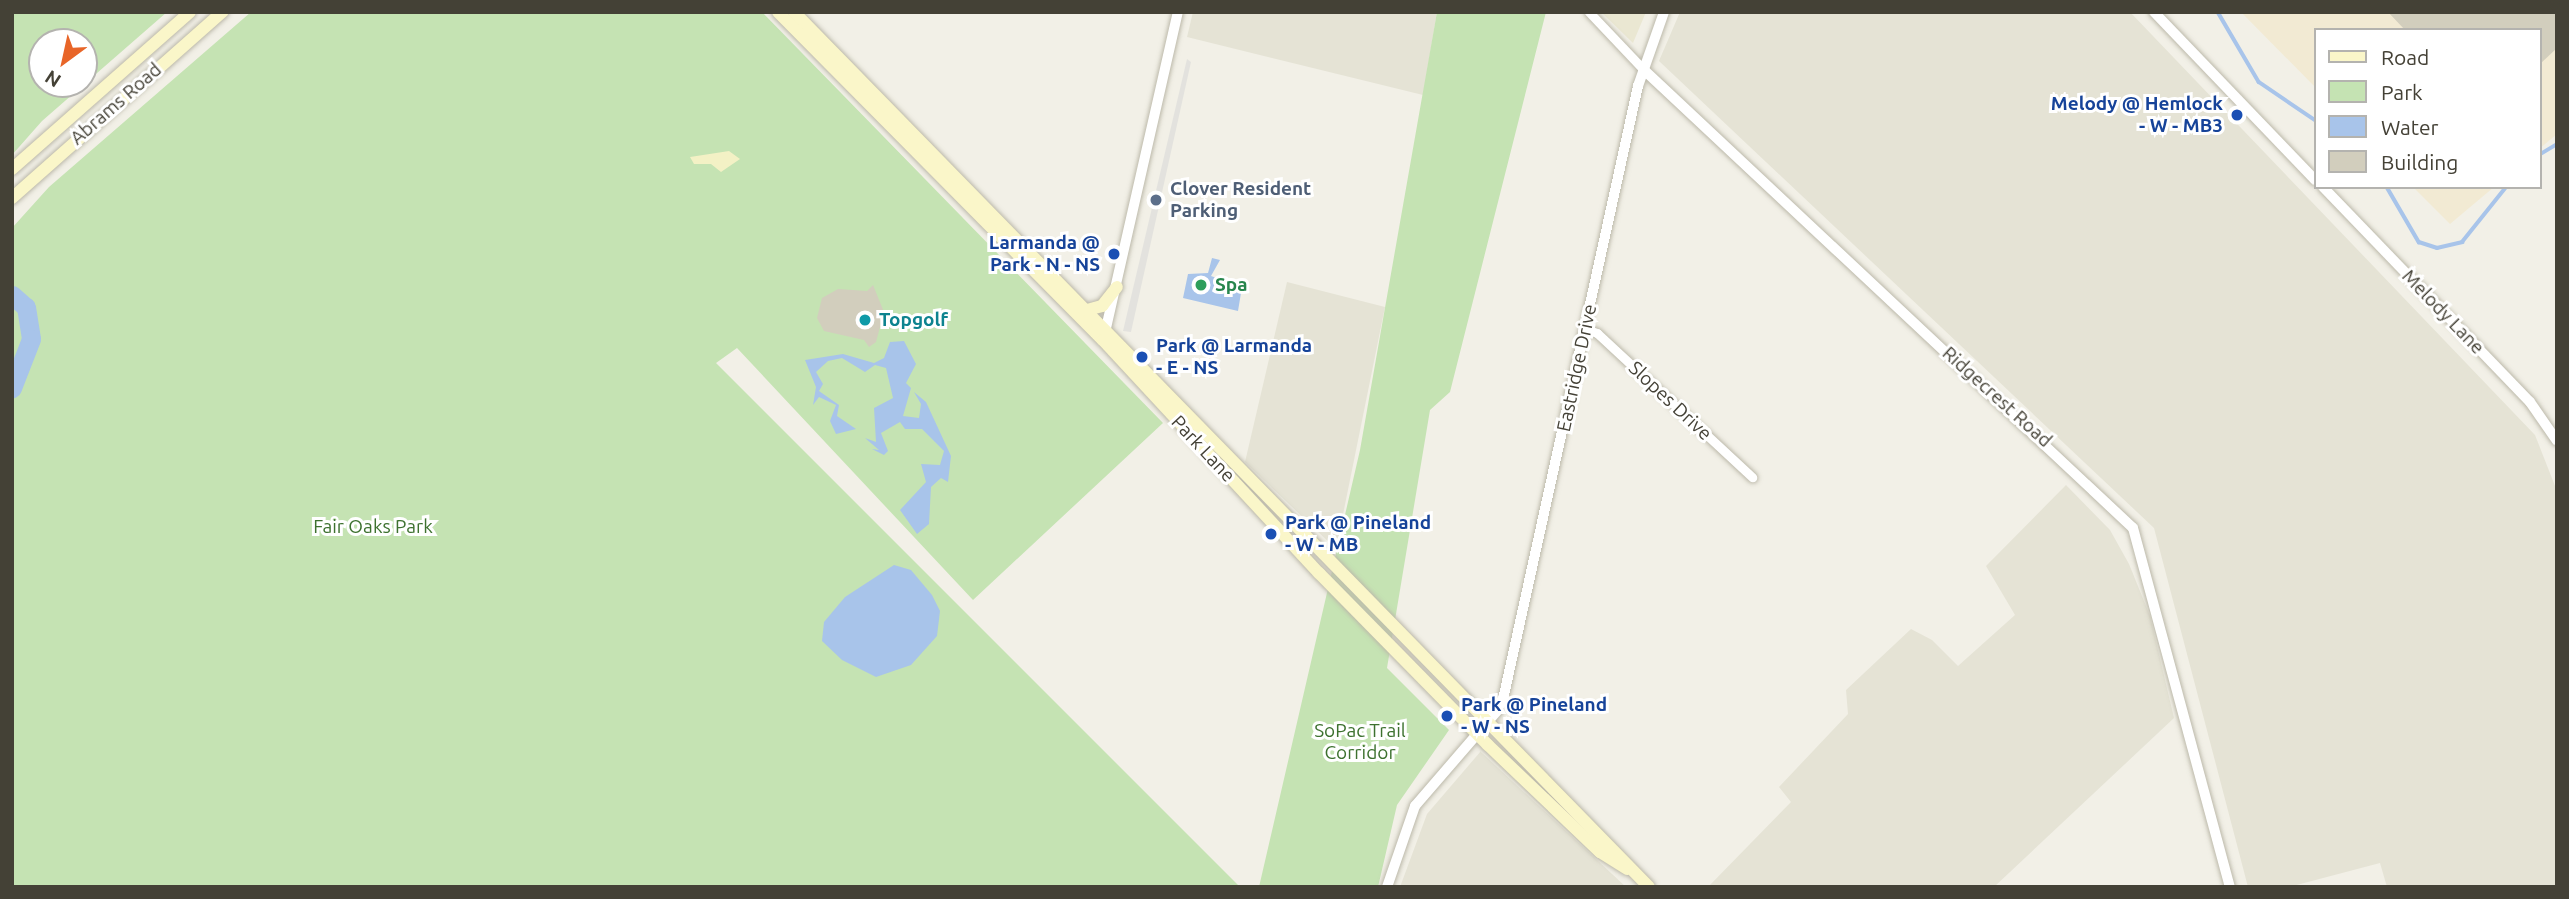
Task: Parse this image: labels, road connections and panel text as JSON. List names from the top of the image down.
{
  "streets": {
    "main road": ["Abrams Road", "Park Lane"],
    "street": [
      "Melody Lane",
      "Eastridge Drive",
      "Ridgecrest Road",
      "Slopes Drive"
    ]
  },
  "crossings": [
    ["Eastridge Drive", "Ridgecrest Road"],
    ["Eastridge Drive", "Slopes Drive"],
    ["Eastridge Drive", "Park Lane"]
  ],
  "parks": ["Fair Oaks Park", "SoPac Trail Corridor"],
  "places": [
    "Melody @ Hemlock - W - MB3",
    "Clover Resident Parking",
    "Larmanda @ Park - N - NS",
    "Spa",
    "Topgolf",
    "Park @ Larmanda - E - NS",
    "Park @ Pineland - W - MB",
    "Park @ Pineland - W - NS"
  ],
  "legend": [
    "Road",
    "Park",
    "Water",
    "Building"
  ],
  "north": "bottom left"
}
